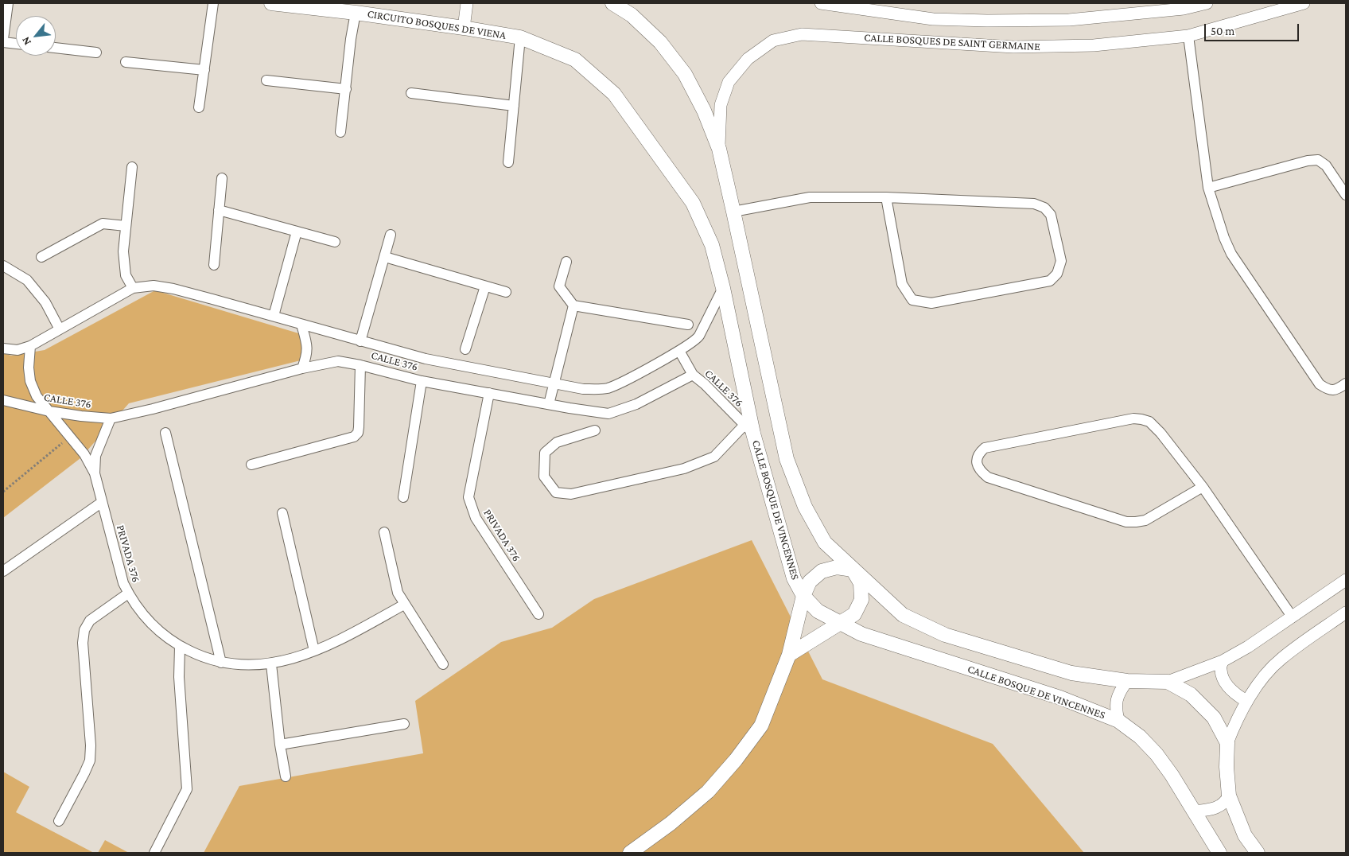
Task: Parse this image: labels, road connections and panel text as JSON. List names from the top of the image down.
{
  "streets": {
    "main road": ["CIRCUITO BOSQUES DE VIENA", "CALLE BOSQUE DE VINCENNES"],
    "street": ["CALLE BOSQUES DE SAINT GERMAINE", "CALLE 376", "PRIVADA 376"]
  },
  "crossings": [
    ["CIRCUITO BOSQUES DE VIENA", "CALLE BOSQUE DE VINCENNES"],
    ["CALLE 376", "CALLE BOSQUE DE VINCENNES"],
    ["CALLE 376", "PRIVADA 376"]
  ],
  "scale_bar": "50 m",
  "north": "bottom left"
}
